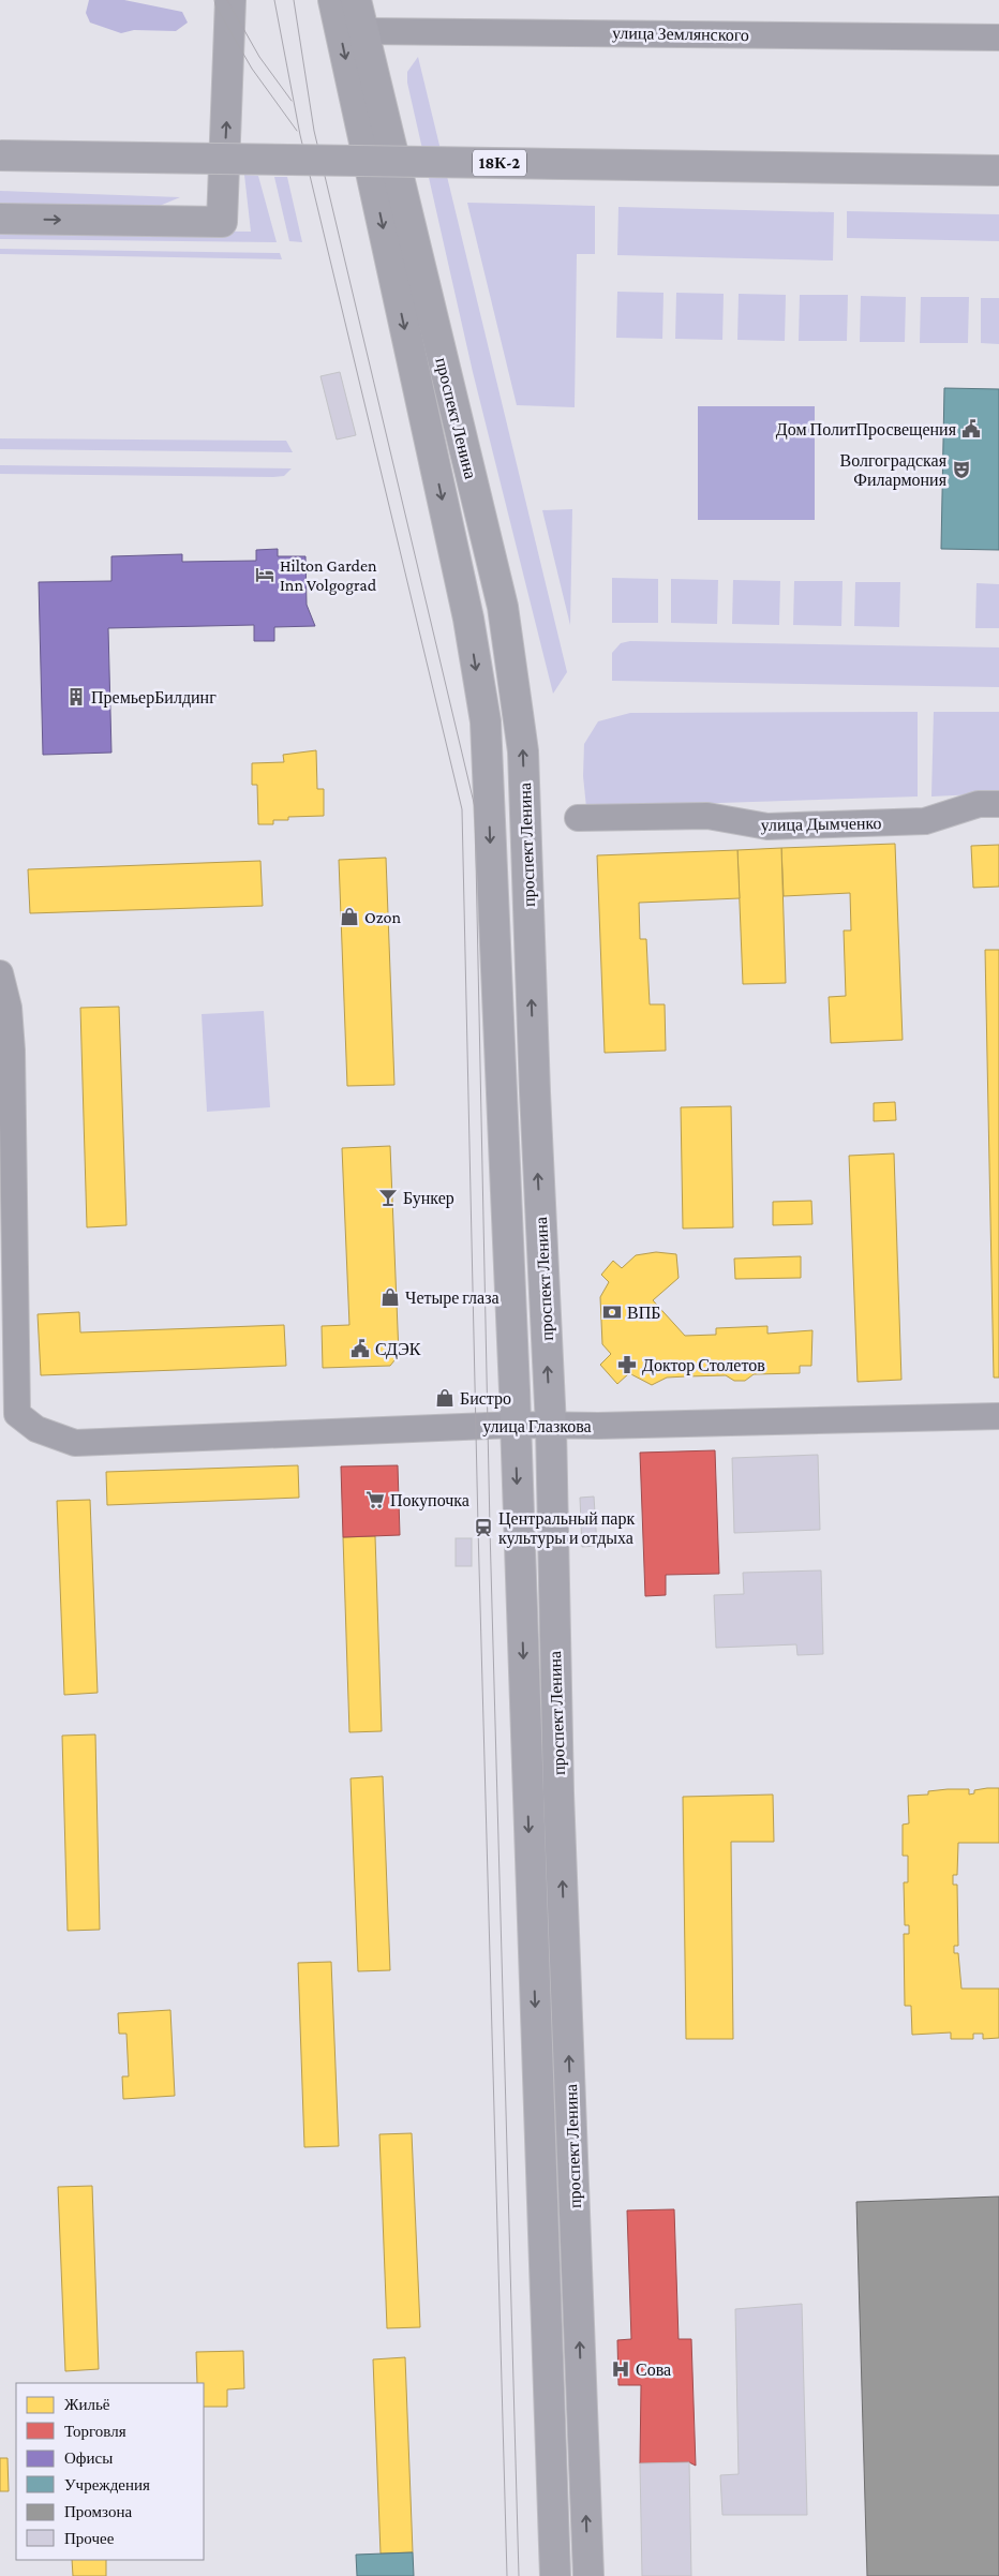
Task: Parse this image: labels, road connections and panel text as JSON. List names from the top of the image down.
{
  "streets": {
    "main road": ["18К-2", "проспект Ленина"],
    "street": ["улица Землянского", "улица Дымченко", "улица Глазкова"]
  },
  "crossings": [
    ["улица Землянского", "проспект Ленина"],
    ["проспект Ленина", "улица Глазкова"]
  ],
  "places": {
    "public building": ["Дом ПолитПросвещения", "СДЭК"],
    "theatre": ["Волгоградская Филармония"],
    "hotel": ["Hilton Garden Inn Volgograd"],
    "building": ["ПремьерБилдинг"],
    "shop": ["Ozon", "Четыре глаза", "Бистро"],
    "bar": ["Бункер"],
    "bank": ["ВПБ"],
    "pharmacy": ["Доктор Столетов"],
    "supermarket": ["Покупочка"],
    "station": ["Центральный парк культуры и отдыха"],
    "hospital": ["Сова"]
  },
  "legend": [
    "Жильё",
    "Торговля",
    "Офисы",
    "Учреждения",
    "Промзона",
    "Прочее"
  ]
}
